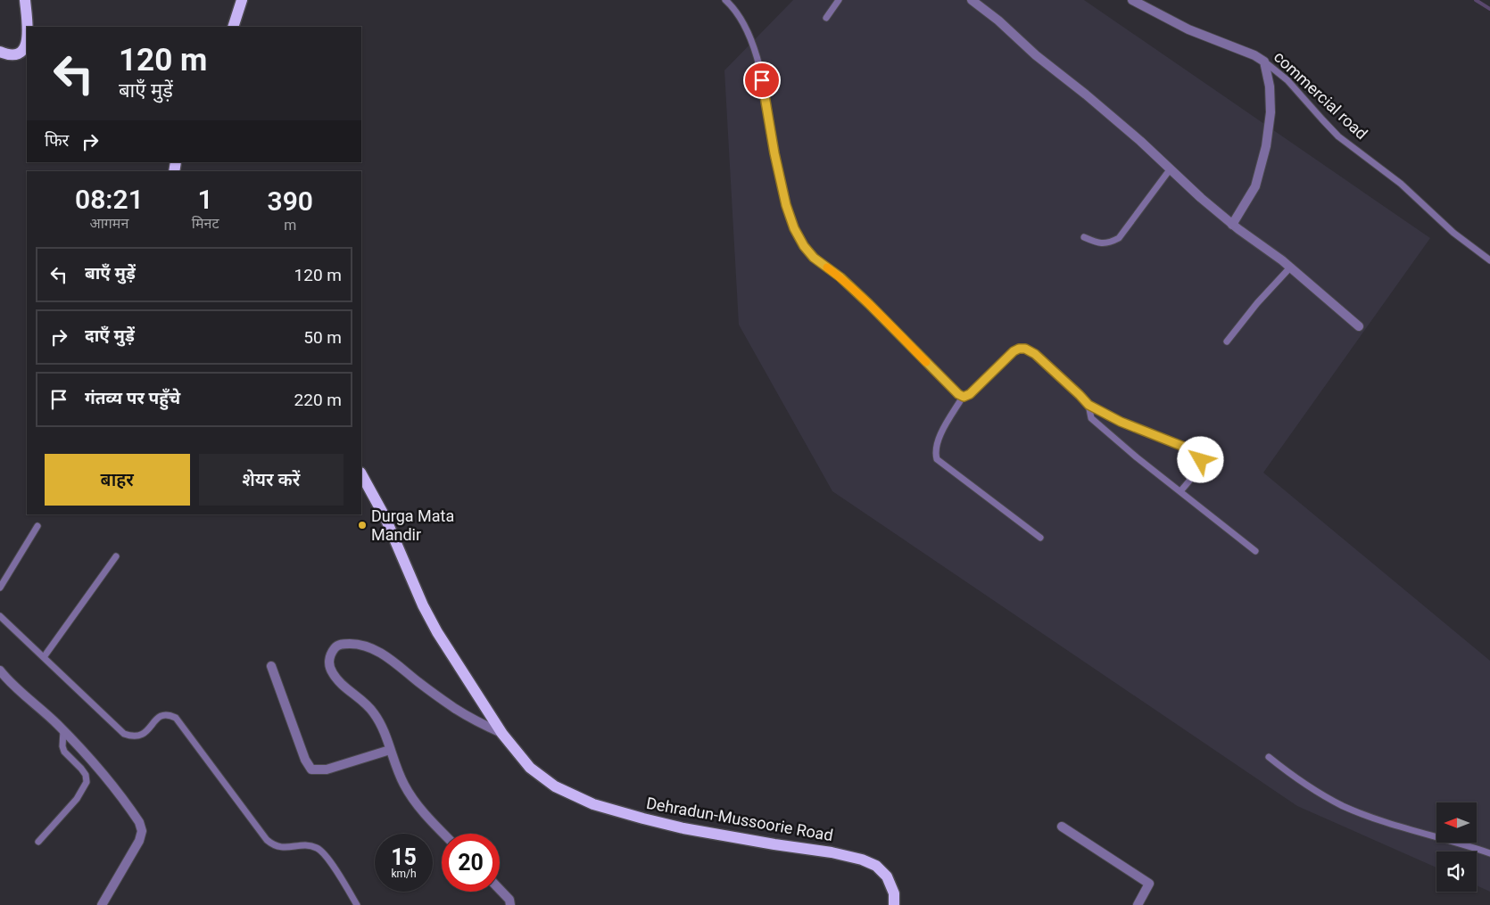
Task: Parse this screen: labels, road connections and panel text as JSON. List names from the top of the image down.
{
  "streets": {
    "main road": ["Dehradun-Mussoorie Road"],
    "street": ["commercial road"]
  },
  "places": ["Durga Mata Mandir"],
  "north": "left",
  "page": {
    "turn": ["120 m", "बाएँ मुड़ें"],
    "then": "फिर",
    "eta": [
      "08:21",
      "आगमन",
      "1",
      "मिनट",
      "390",
      "m"
    ],
    "list": [
      {
        "name": "बाएँ मुड़ें",
        "value": "120 m"
      },
      {
        "name": "दाएँ मुड़ें",
        "value": "50 m"
      },
      {
        "name": "गंतव्य पर पहुँचे",
        "value": "220 m"
      }
    ],
    "buttons": ["बाहर", "शेयर करें"],
    "speed": "15 km/h",
    "limit": "20"
  }
}
